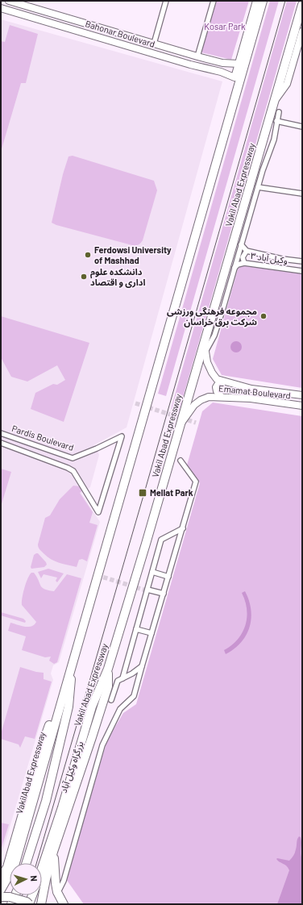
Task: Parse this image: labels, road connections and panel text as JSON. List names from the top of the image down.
{
  "streets": {
    "highway": ["Vakil Abad Expressway", "بزرگراه وکیل آباد", "VakilAbad Expressway"],
    "street": [
      "Bahonar Boulevard",
      "۳ وکیل آباد",
      "Emamat Boulevard",
      "Pardis Boulevard"
    ]
  },
  "crossings": [
    ["Vakil Abad Expressway", "Emamat Boulevard"],
    ["Vakil Abad Expressway", "بزرگراه وکیل آباد"],
    ["Vakil Abad Expressway", "VakilAbad Expressway"]
  ],
  "parks": ["Kosar Park"],
  "places": {
    "other": ["Ferdowsi University of Mashhad", "دانشکده علوم اداری و اقتصاد", "مجموعه فرهنگی ورزشی شرکت برق خراسان"],
    "transit": ["Mellat Park"]
  },
  "north": "right"
}
